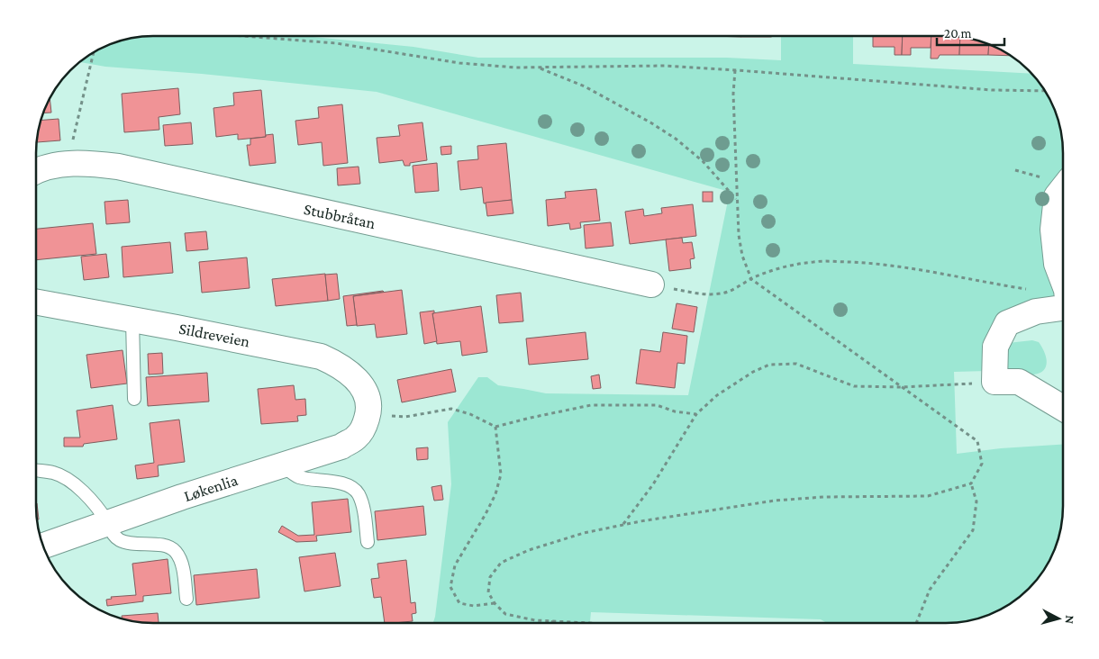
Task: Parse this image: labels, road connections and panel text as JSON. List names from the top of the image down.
{
  "streets": {
    "street": ["Stubbråtan", "Sildreveien", "Løkenlia"]
  },
  "crossings": [
    ["Sildreveien", "Løkenlia"]
  ],
  "scale_bar": "20 m",
  "north": "right"
}
